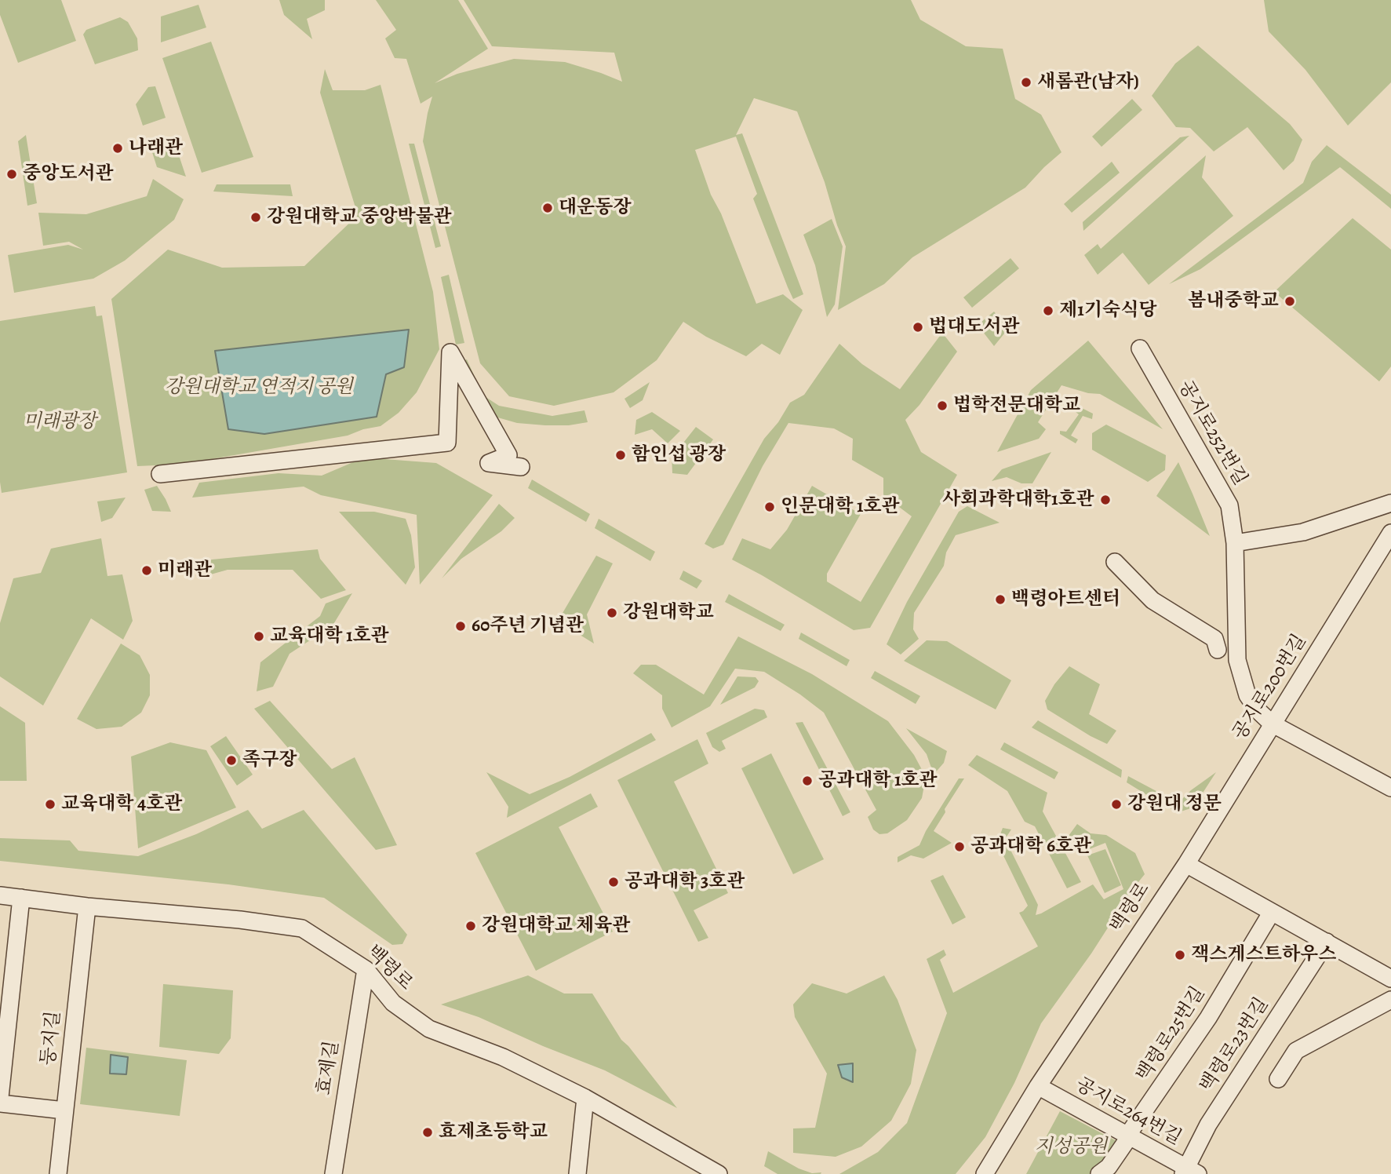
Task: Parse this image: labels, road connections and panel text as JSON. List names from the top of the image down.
{
  "streets": {
    "street": [
      "공지로252번길",
      "공지로200번길",
      "백령로",
      "백령로25번길",
      "둥지길",
      "백령로23번길",
      "효제길",
      "공지로264번길"
    ]
  },
  "crossings": [
    ["공지로252번길", "공지로200번길"],
    ["공지로200번길", "백령로"],
    ["백령로", "둥지길"],
    ["백령로", "효제길"],
    ["백령로", "공지로264번길"],
    ["백령로25번길", "공지로264번길"],
    ["백령로23번길", "공지로264번길"]
  ],
  "parks": ["강원대학교 연적지 공원", "미래광장", "지성공원"],
  "places": [
    "새롬관(남자)",
    "나래관",
    "중앙도서관",
    "대운동장",
    "강원대학교 중앙박물관",
    "봄내중학교",
    "제1기숙식당",
    "법대도서관",
    "법학전문대학교",
    "함인섭 광장",
    "사회과학대학1호관",
    "인문대학 1호관",
    "미래관",
    "백령아트센터",
    "강원대학교",
    "60주년 기념관",
    "교육대학 1호관",
    "족구장",
    "공과대학 1호관",
    "교육대학 4호관",
    "강원대 정문",
    "공과대학 6호관",
    "공과대학 3호관",
    "강원대학교 체육관",
    "잭스게스트하우스",
    "효제초등학교"
  ]
}
